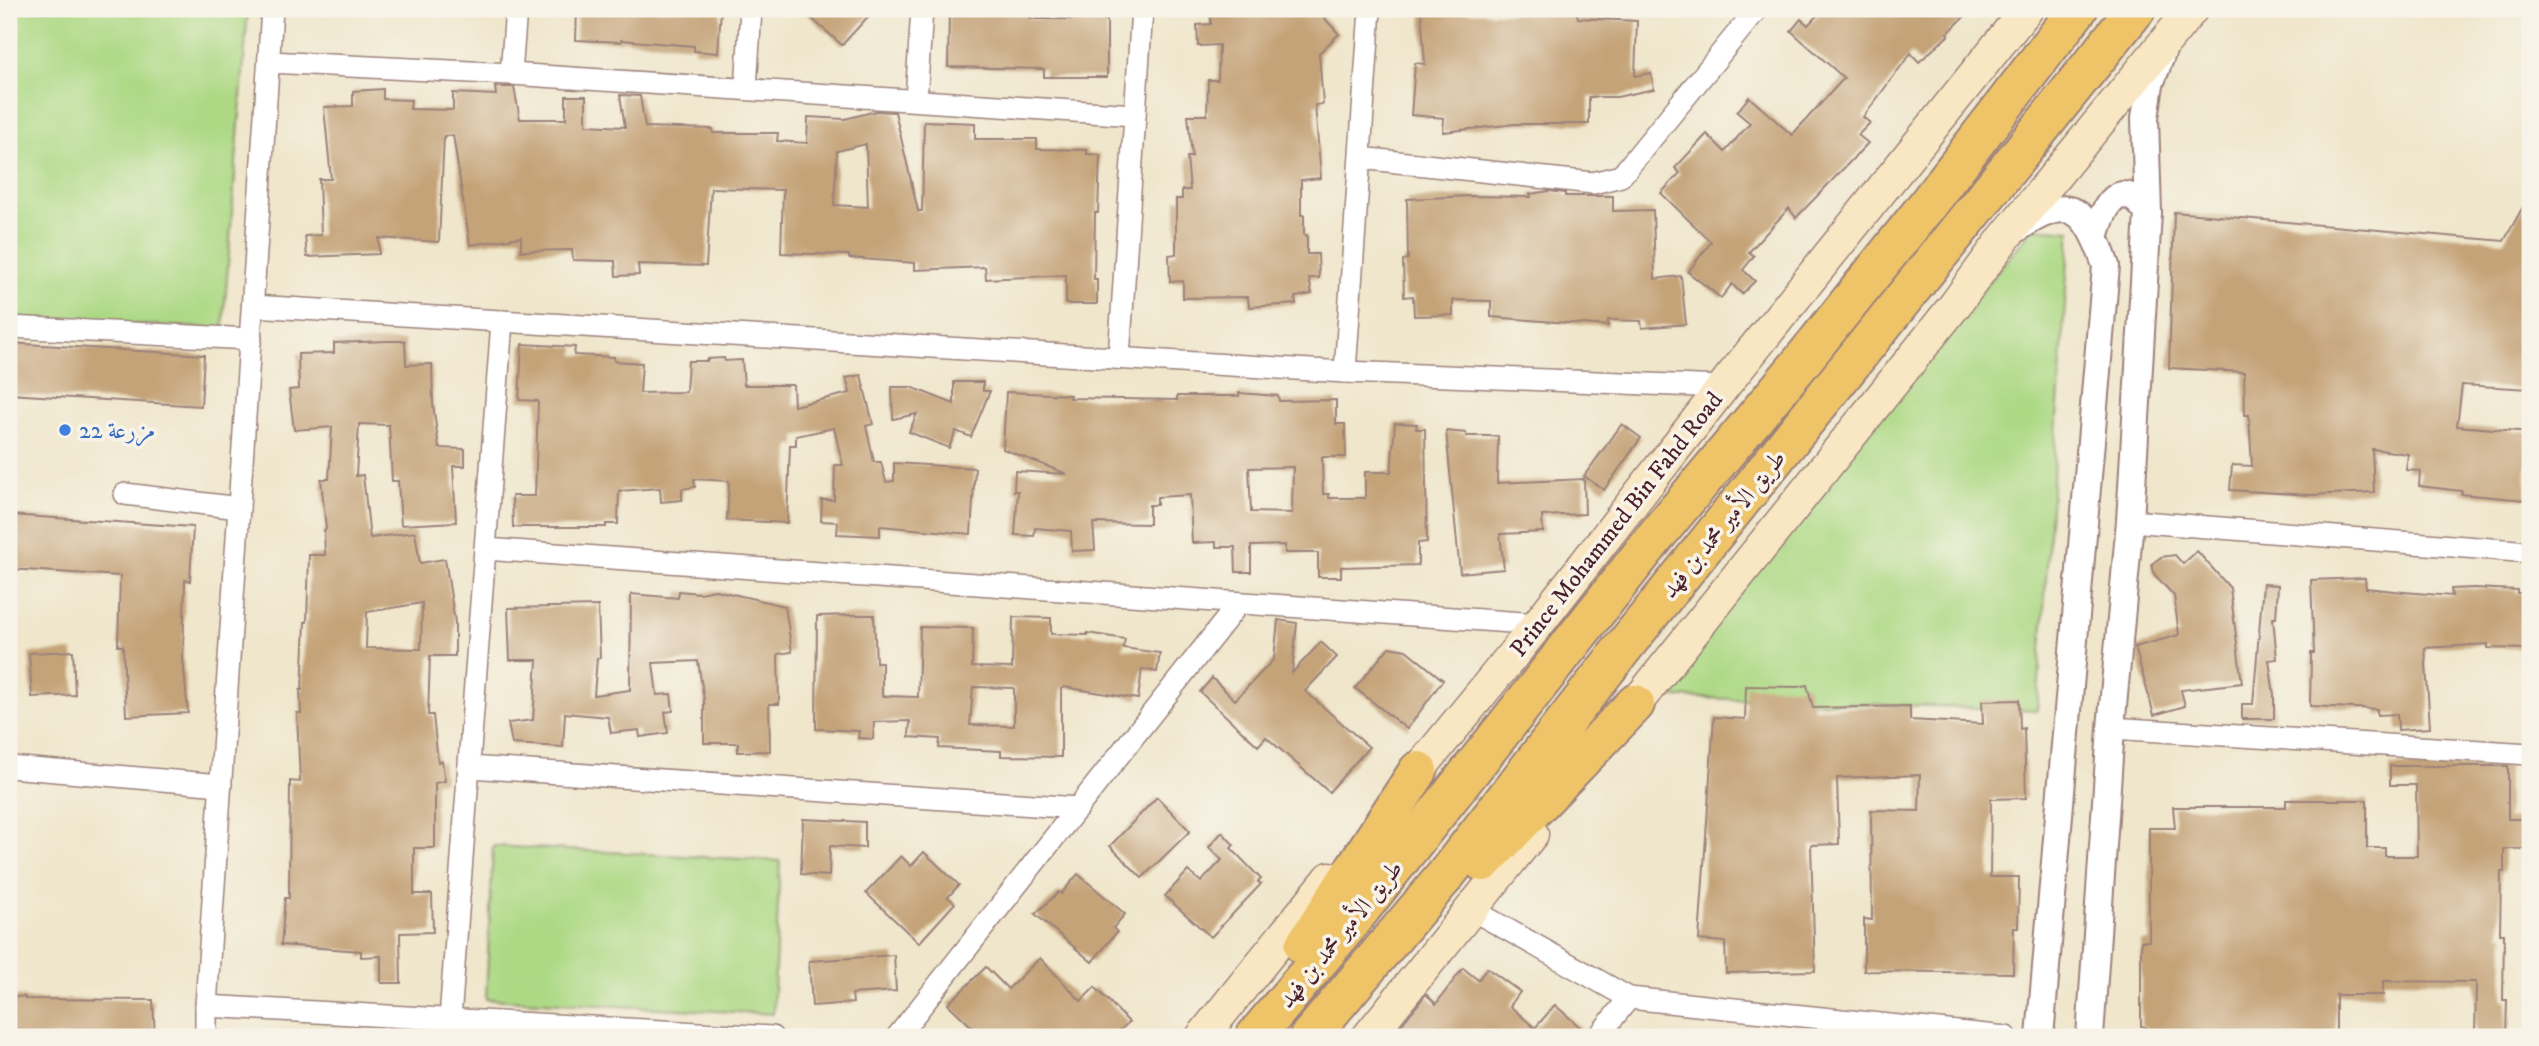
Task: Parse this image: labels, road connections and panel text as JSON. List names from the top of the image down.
{
  "streets": {
    "highway": ["طريق الأمير محمد بن فهد"],
    "main road": ["Prince Mohammed Bin Fahd Road"]
  },
  "places": ["مزرعة 22"]
}
